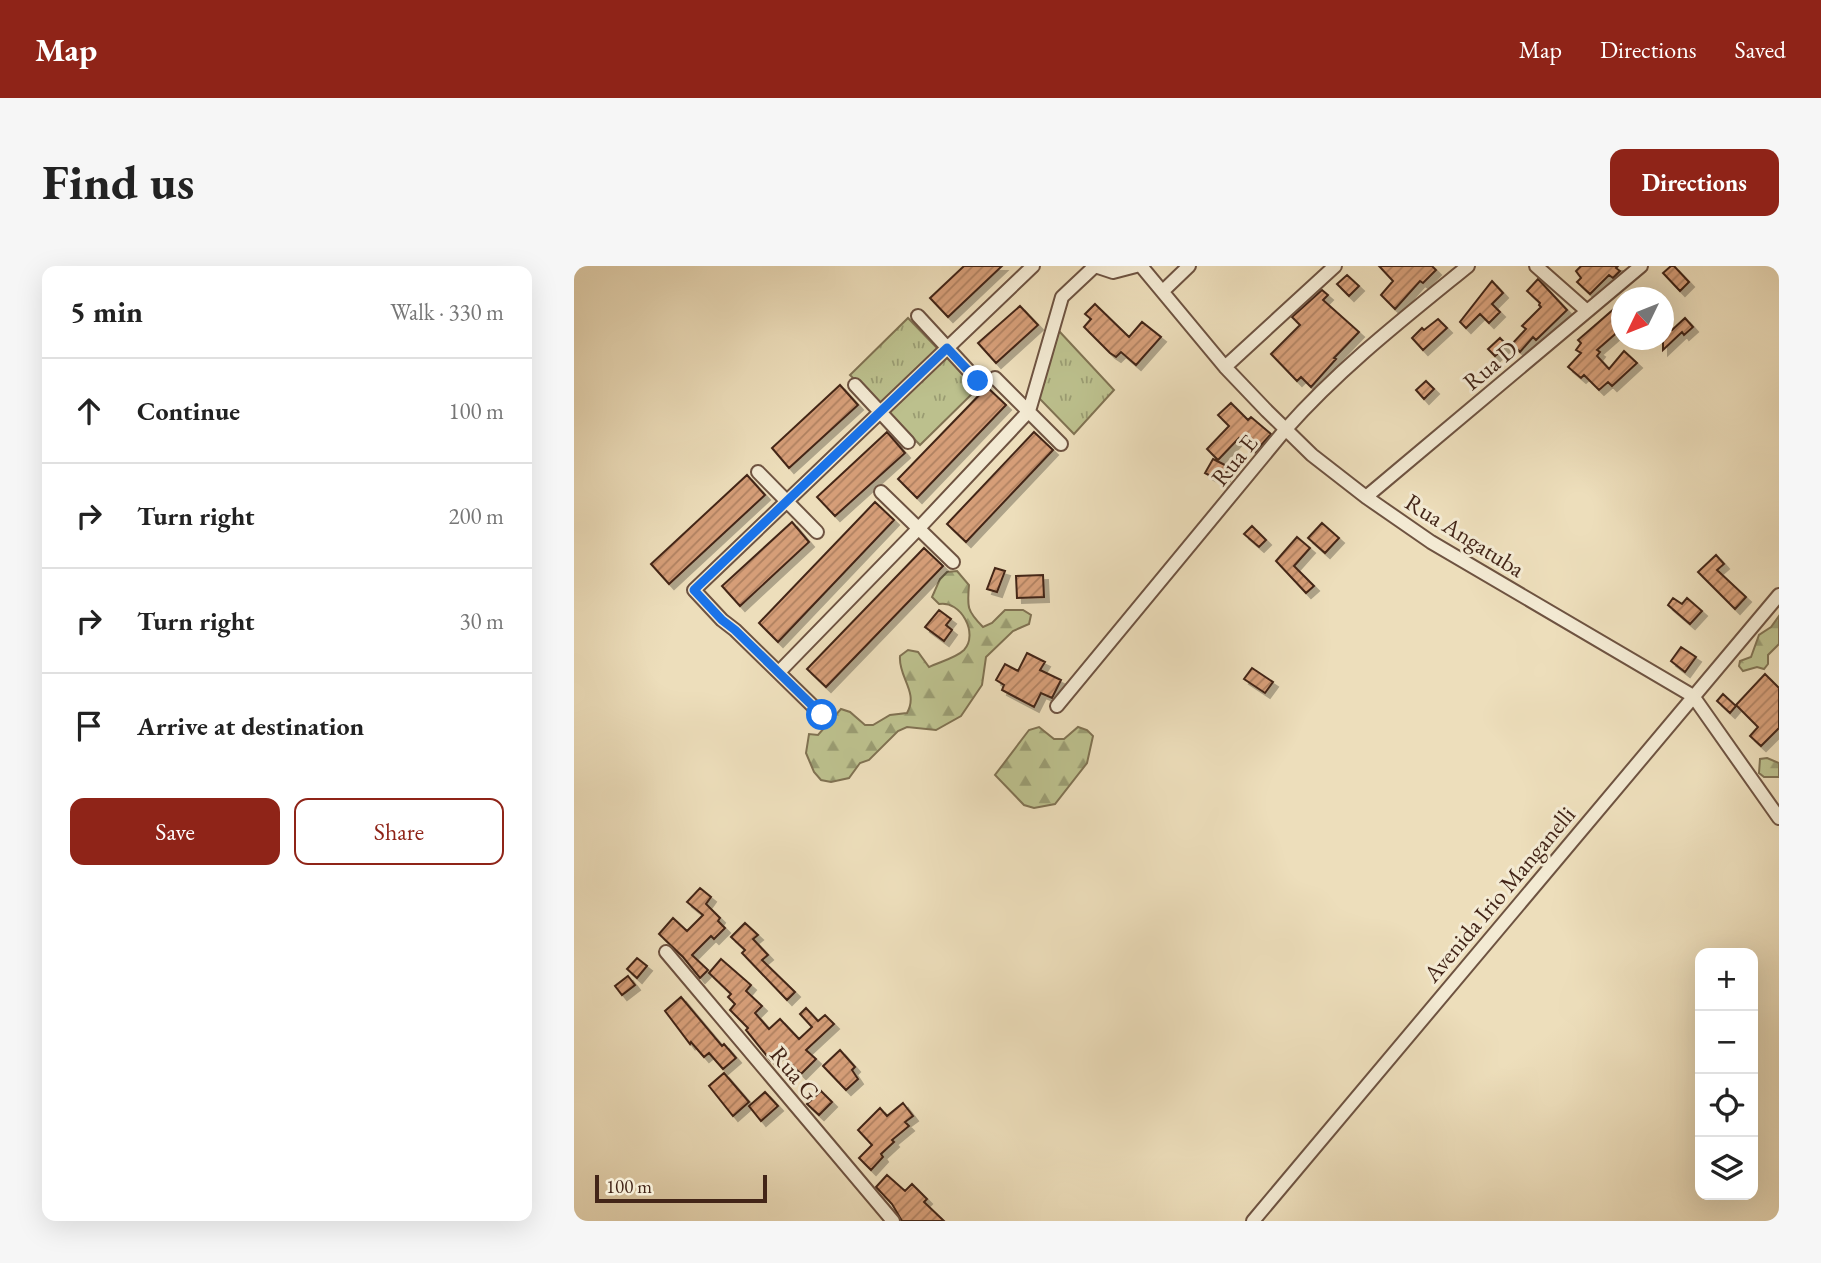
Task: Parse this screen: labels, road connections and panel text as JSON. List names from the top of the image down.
{
  "streets": {
    "street": [
      "Rua D",
      "Rua E",
      "Rua Angatuba",
      "Avenida Irio Manganelli",
      "Rua G"
    ]
  },
  "crossings": [
    ["Rua D", "Rua Angatuba"],
    ["Rua E", "Rua Angatuba"],
    ["Rua Angatuba", "Avenida Irio Manganelli"]
  ],
  "scale_bar": "100 m",
  "north": "bottom left",
  "page": {
    "header": "Map",
    "nav": ["Map", "Directions", "Saved"],
    "buttons": [
      "Directions",
      ["Save", "Share"]
    ],
    "title": "Find us",
    "heading": ["5 min", "Walk · 330 m"],
    "list": [
      ["Continue", "100 m"],
      ["Turn right", "200 m"],
      ["Turn right", "30 m"],
      "Arrive at destination"
    ],
    "map_buttons": ["+", "−"],
    "scale": "100 m"
  }
}
